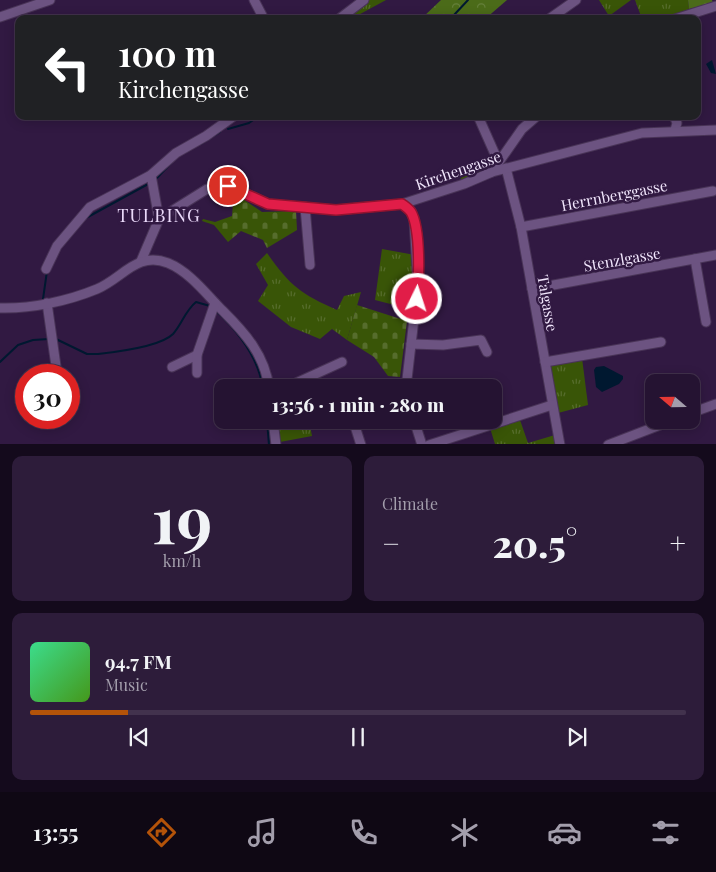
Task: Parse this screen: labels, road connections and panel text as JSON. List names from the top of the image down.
{
  "streets": {
    "street": [
      "Kirchengasse",
      "Herrnberggasse",
      "Stenzlgasse",
      "Talgasse"
    ]
  },
  "crossings": [
    ["Kirchengasse", "Talgasse"],
    ["Herrnberggasse", "Talgasse"],
    ["Stenzlgasse", "Talgasse"]
  ],
  "districts": ["TULBING"],
  "north": "left",
  "page": {
    "turn": ["100 m", "Kirchengasse"],
    "limit": "30",
    "trip": "13:56 · 1 min · 280 m",
    "tile": [
      ["19", "km/h"],
      "Climate"
    ],
    "heat": ["−", "20.5°", "+"],
    "song": ["94.7 FM", "Music"],
    "tabs": "13:55"
  }
}
